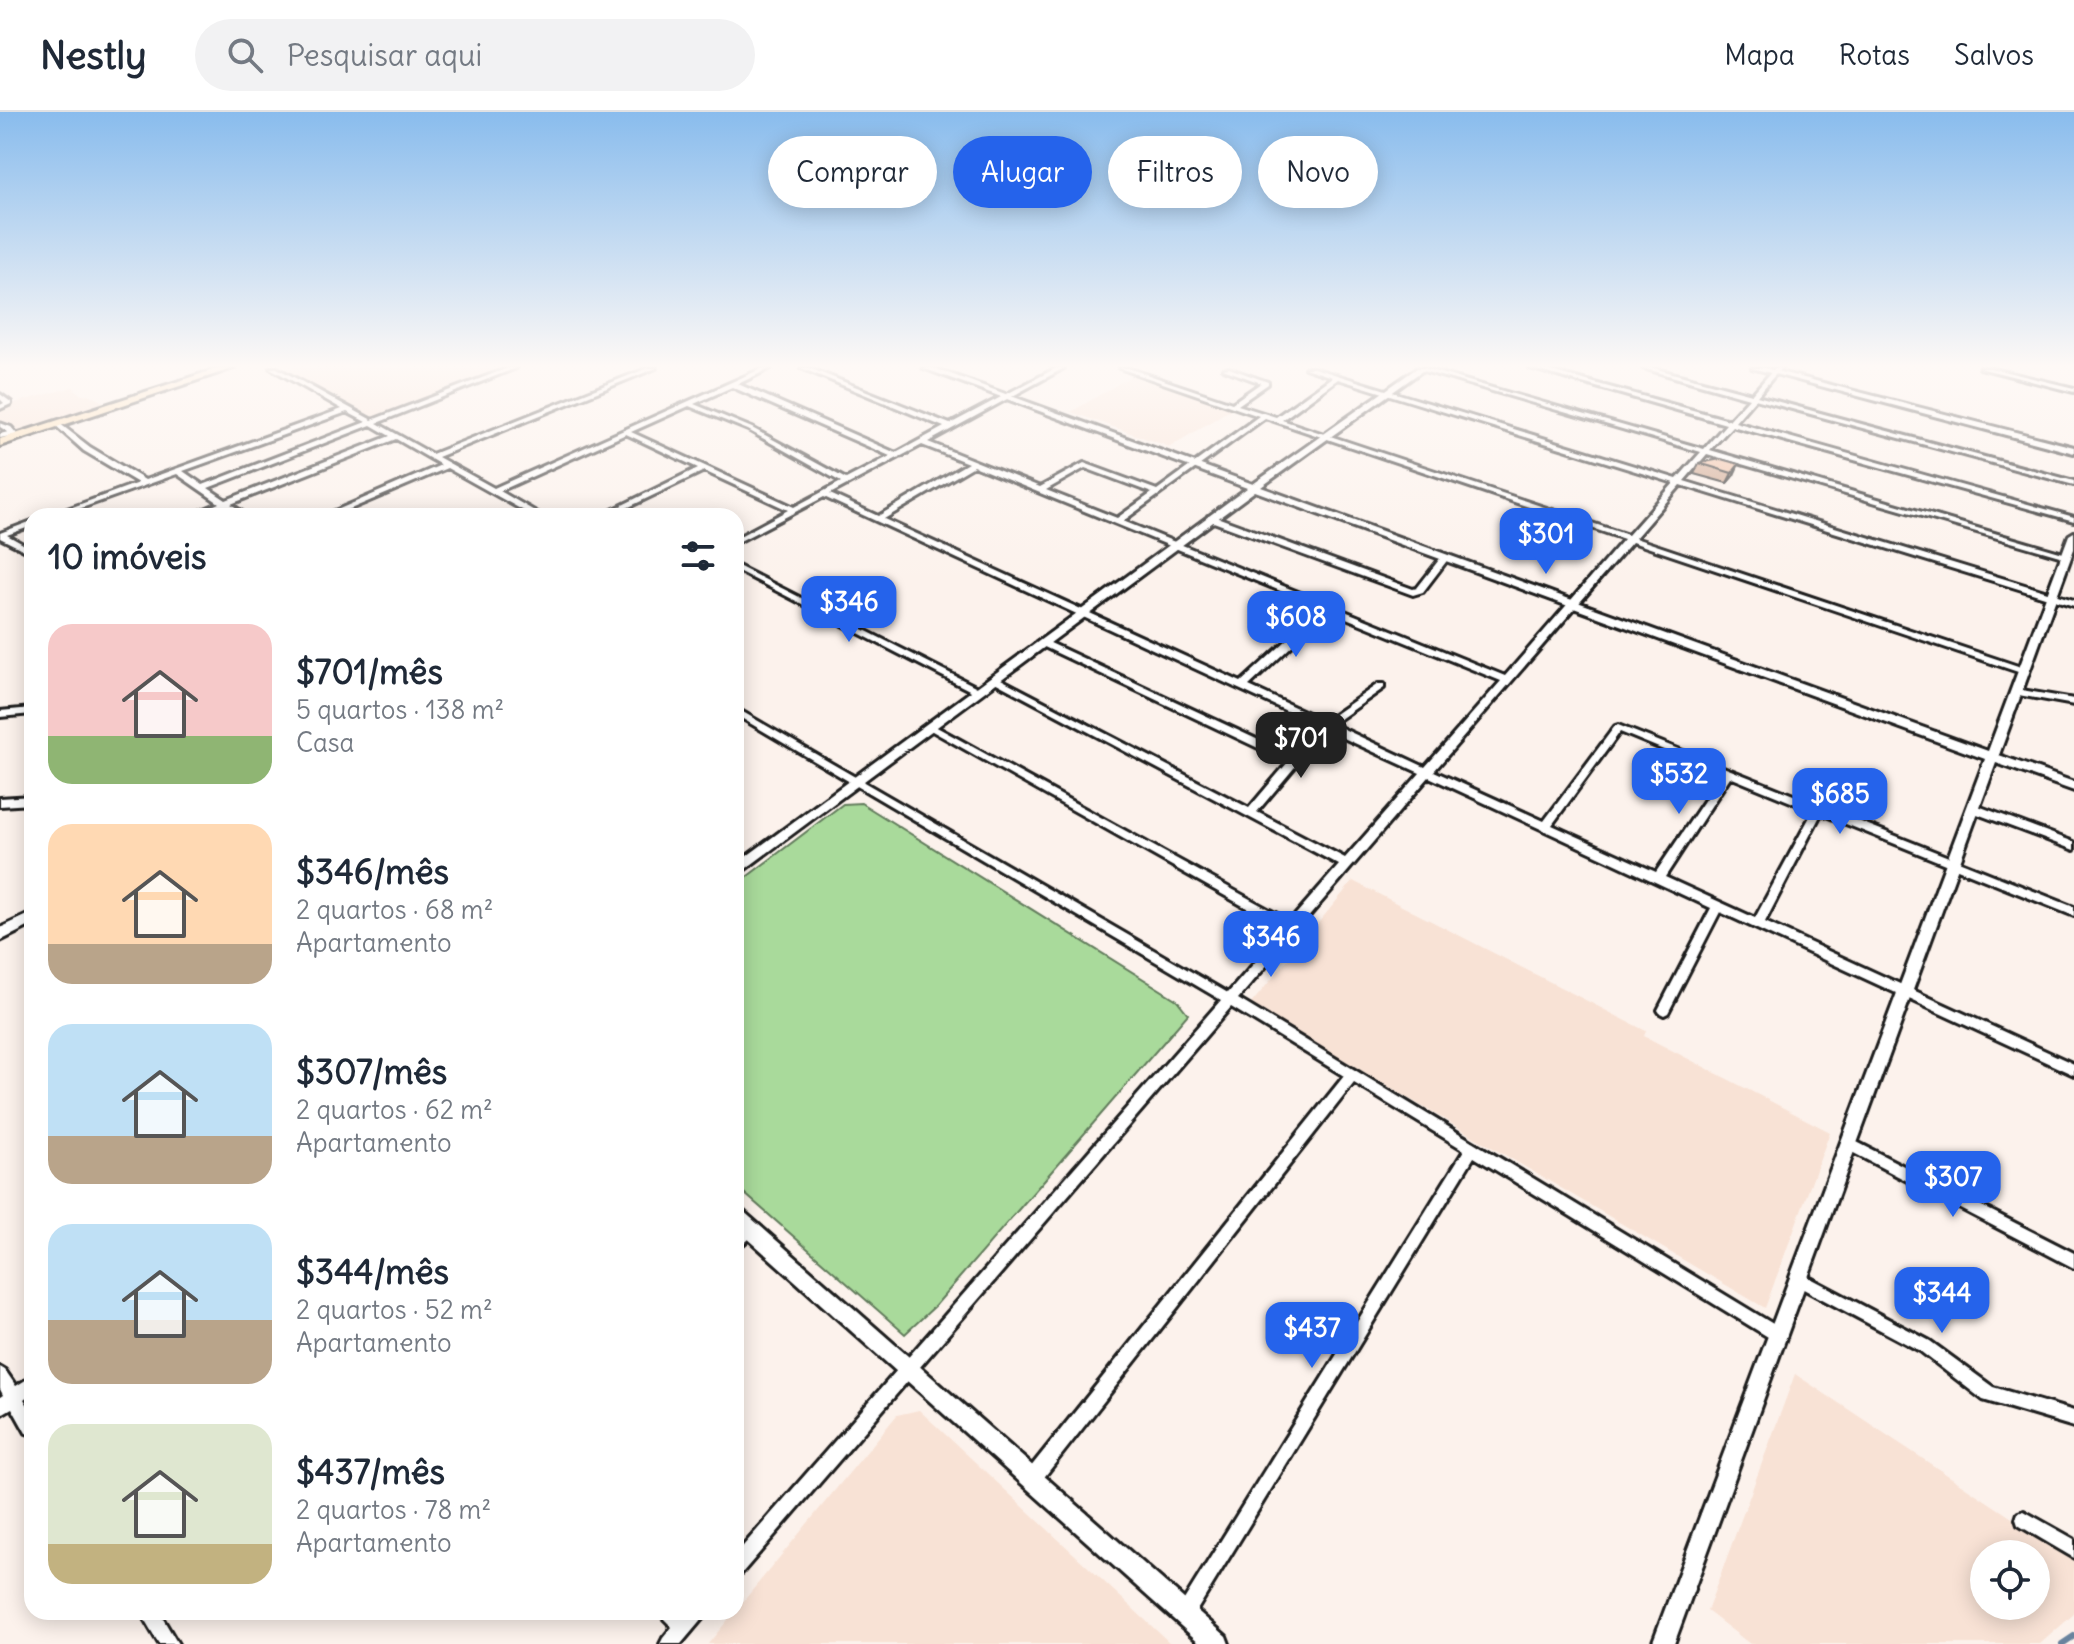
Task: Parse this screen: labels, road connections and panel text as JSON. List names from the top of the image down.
{
  "page": {
    "header": "Nestly",
    "search": "Pesquisar aqui",
    "nav": ["Mapa", "Rotas", "Salvos"],
    "chip": [
      "Comprar",
      "Alugar",
      "Filtros",
      "Novo"
    ],
    "price": [
      "$301",
      "$346",
      "$608",
      "$701",
      "$532",
      "$685",
      "$346",
      "$307",
      "$344",
      "$437"
    ],
    "heading": "10 imóveis",
    "list": [
      {
        "name": "$701/mês",
        "note": "5 quartos · 138 m² · Casa"
      },
      {
        "name": "$346/mês",
        "note": "2 quartos · 68 m² · Apartamento"
      },
      {
        "name": "$307/mês",
        "note": "2 quartos · 62 m² · Apartamento"
      },
      {
        "name": "$344/mês",
        "note": "2 quartos · 52 m² · Apartamento"
      },
      {
        "name": "$437/mês",
        "note": "2 quartos · 78 m² · Apartamento"
      }
    ]
  }
}
